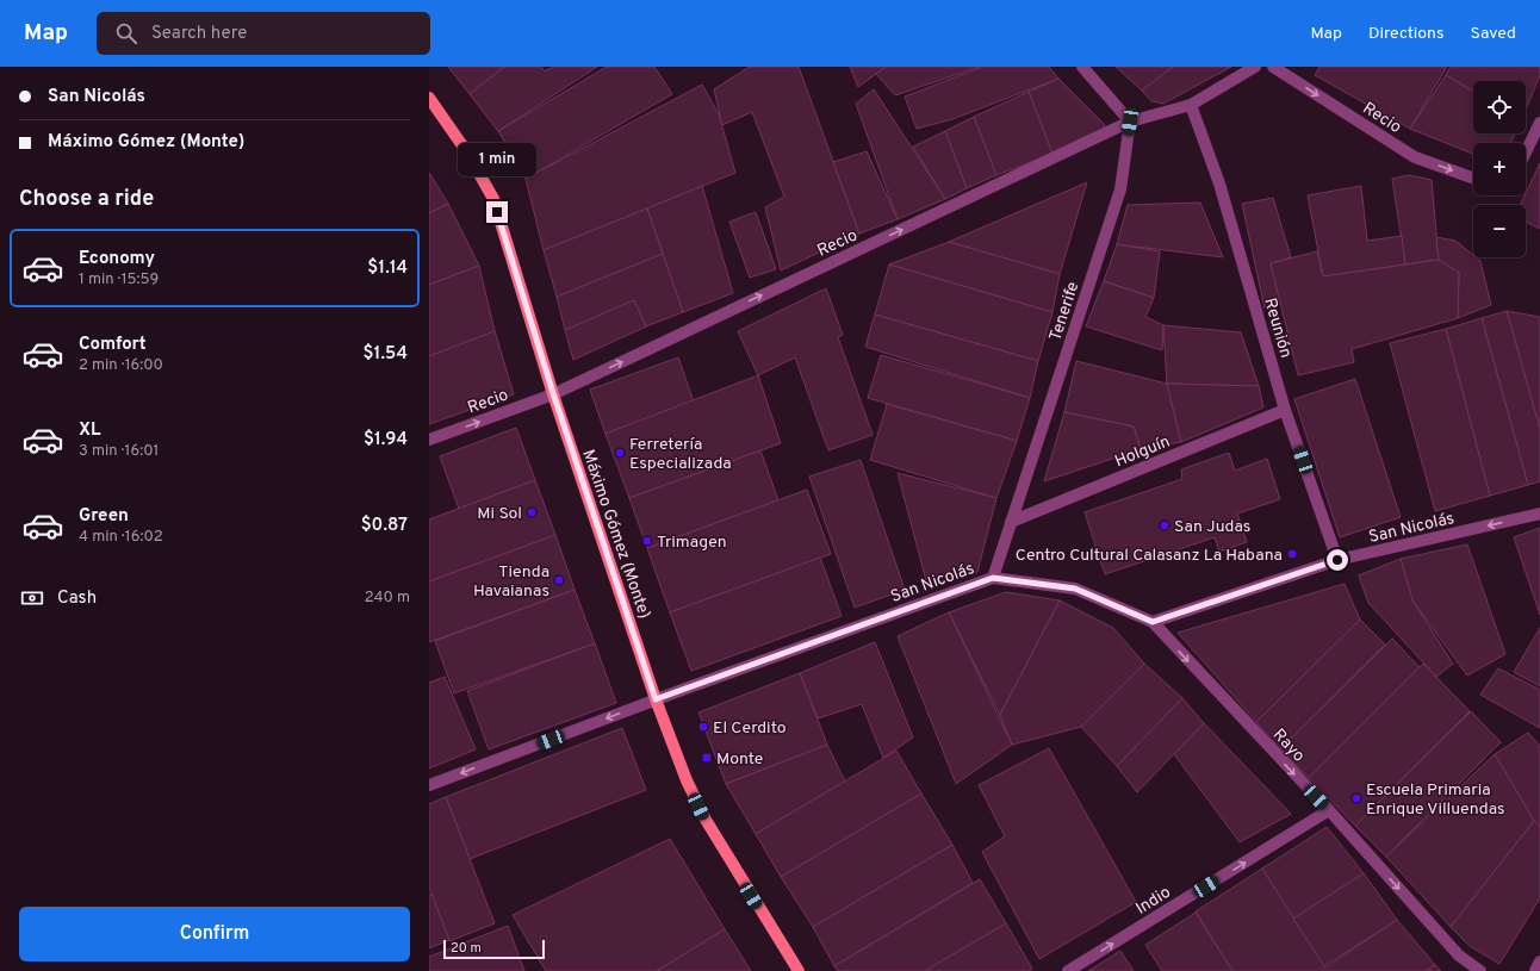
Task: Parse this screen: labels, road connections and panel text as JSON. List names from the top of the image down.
{
  "streets": {
    "main road": ["Máximo Gómez (Monte)"],
    "street": [
      "Recio",
      "Tenerife",
      "Reunión",
      "Holguín",
      "San Nicolás",
      "Rayo",
      "Indio"
    ]
  },
  "crossings": [
    ["Recio", "Tenerife"],
    ["Recio", "Reunión"],
    ["Recio", "Máximo Gómez (Monte)"],
    ["Tenerife", "Holguín"],
    ["Tenerife", "San Nicolás"],
    ["Reunión", "Holguín"],
    ["Reunión", "San Nicolás"],
    ["San Nicolás", "Máximo Gómez (Monte)"],
    ["San Nicolás", "Rayo"],
    ["Rayo", "Indio"]
  ],
  "one_way": [
    "Recio",
    "San Nicolás",
    "Rayo",
    "Indio"
  ],
  "places": {
    "other": [
      "Ferretería Especializada",
      "Mi Sol",
      "San Judas",
      "Trimagen",
      "Centro Cultural Calasanz La Habana",
      "Tienda Havaianas",
      "El Cerdito",
      "Escuela Primaria Enrique Villuendas"
    ],
    "transit": ["Monte"]
  },
  "scale_bar": "20 m",
  "page": {
    "header": "Map",
    "search": "Search here",
    "nav": ["Map", "Directions", "Saved"],
    "banner": ["San Nicolás", "Máximo Gómez (Monte)"],
    "map_buttons": ["+", "−"],
    "bubble": "1 min",
    "heading": "Choose a ride",
    "list": [
      {
        "name": "Economy",
        "note": "1 min · 15:59",
        "value": "$1.14"
      },
      {
        "name": "Comfort",
        "note": "2 min · 16:00",
        "value": "$1.54"
      },
      {
        "name": "XL",
        "note": "3 min · 16:01",
        "value": "$1.94"
      },
      {
        "name": "Green",
        "note": "4 min · 16:02",
        "value": "$0.87"
      }
    ],
    "pay": ["Cash", "240 m"],
    "buttons": "Confirm",
    "scale": "20 m"
  }
}
